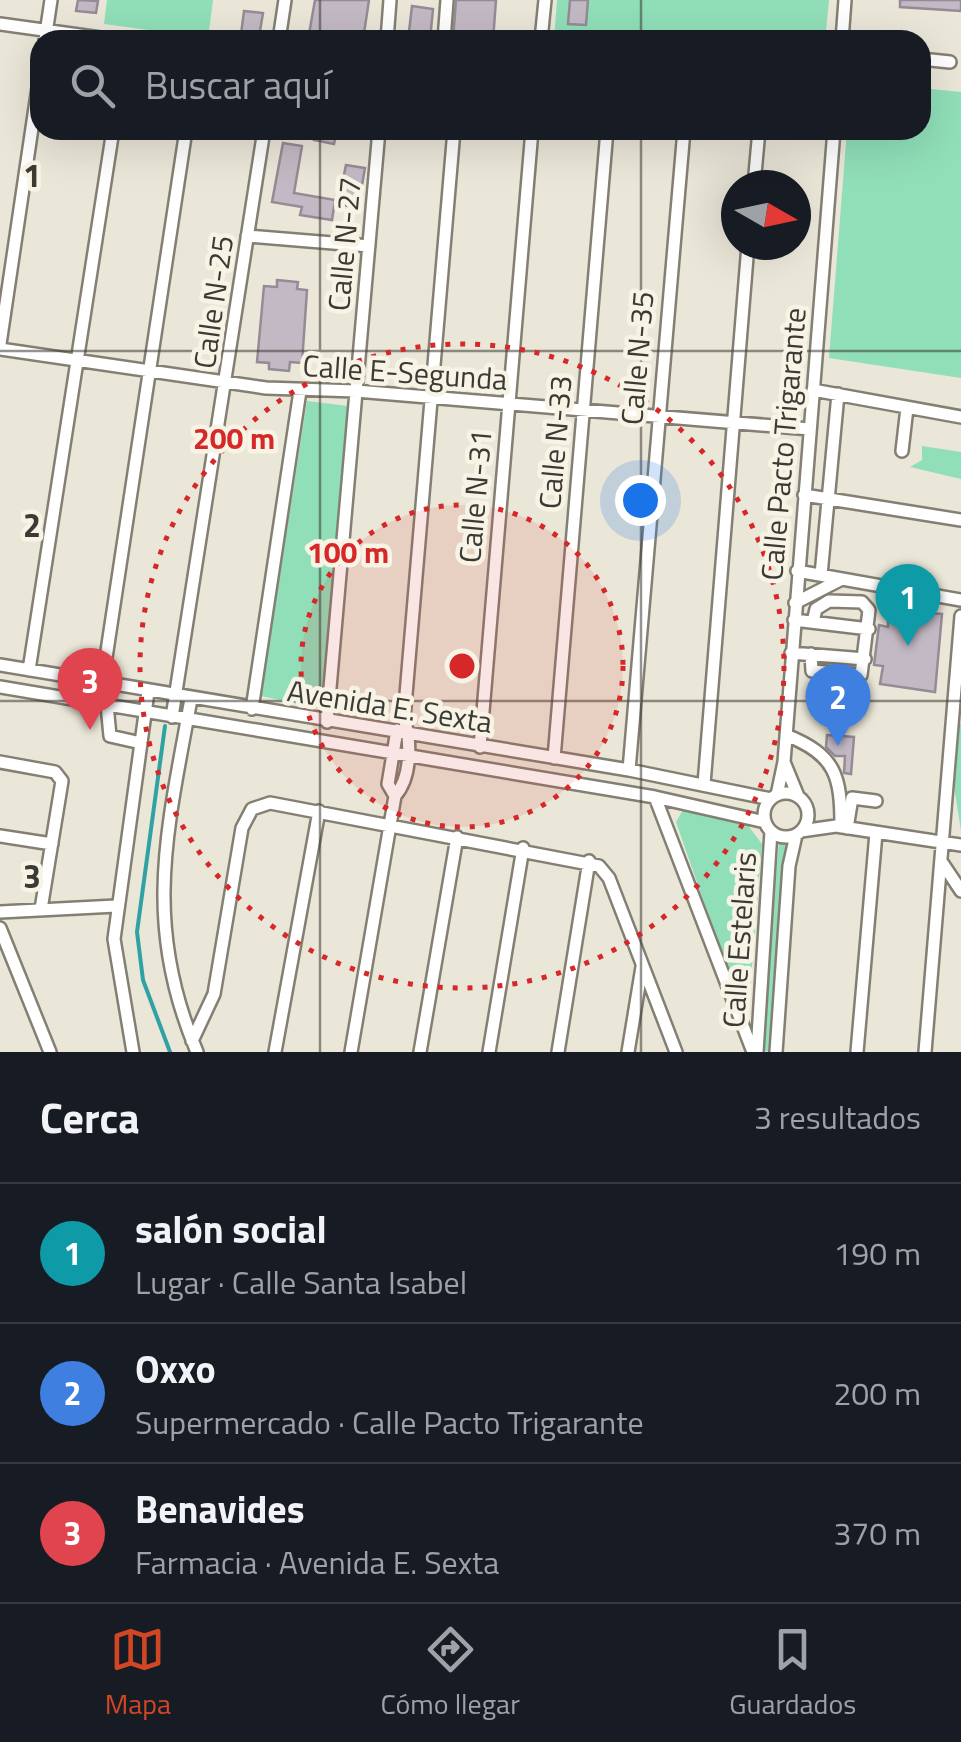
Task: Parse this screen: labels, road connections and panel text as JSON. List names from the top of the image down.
{
  "streets": {
    "street": [
      "Calle N-27",
      "Calle N-25",
      "Calle N-35",
      "Calle E-Segunda",
      "Calle N-33",
      "Calle Pacto Trigarante",
      "Calle N-31",
      "Avenida E. Sexta",
      "Calle Estelaris"
    ]
  },
  "crossings": [
    ["Calle N-27", "Calle E-Segunda"],
    ["Calle N-27", "Avenida E. Sexta"],
    ["Calle N-25", "Calle E-Segunda"],
    ["Calle N-25", "Avenida E. Sexta"],
    ["Calle N-35", "Calle E-Segunda"],
    ["Calle N-35", "Avenida E. Sexta"],
    ["Calle E-Segunda", "Calle N-33"],
    ["Calle E-Segunda", "Calle Pacto Trigarante"],
    ["Calle E-Segunda", "Calle N-31"],
    ["Calle N-33", "Avenida E. Sexta"],
    ["Calle Pacto Trigarante", "Avenida E. Sexta"],
    ["Calle Pacto Trigarante", "Calle Estelaris"],
    ["Calle N-31", "Avenida E. Sexta"],
    ["Avenida E. Sexta", "Calle Estelaris"]
  ],
  "north": "right",
  "page": {
    "search": "Buscar aquí",
    "pins": ["1", "3", "2"],
    "heading": ["Cerca", "3 resultados"],
    "list": [
      {
        "mark": "1",
        "name": "salón social",
        "note": "Lugar · Calle Santa Isabel",
        "value": "190 m"
      },
      {
        "mark": "2",
        "name": "Oxxo",
        "note": "Supermercado · Calle Pacto Trigarante",
        "value": "200 m"
      },
      {
        "mark": "3",
        "name": "Benavides",
        "note": "Farmacia · Avenida E. Sexta",
        "value": "370 m"
      }
    ],
    "nav": ["Mapa", "Cómo llegar", "Guardados"]
  },
  "grid": {
    "rows": ["1", "2", "3"]
  },
  "rings": ["200 m", "100 m"]
}
